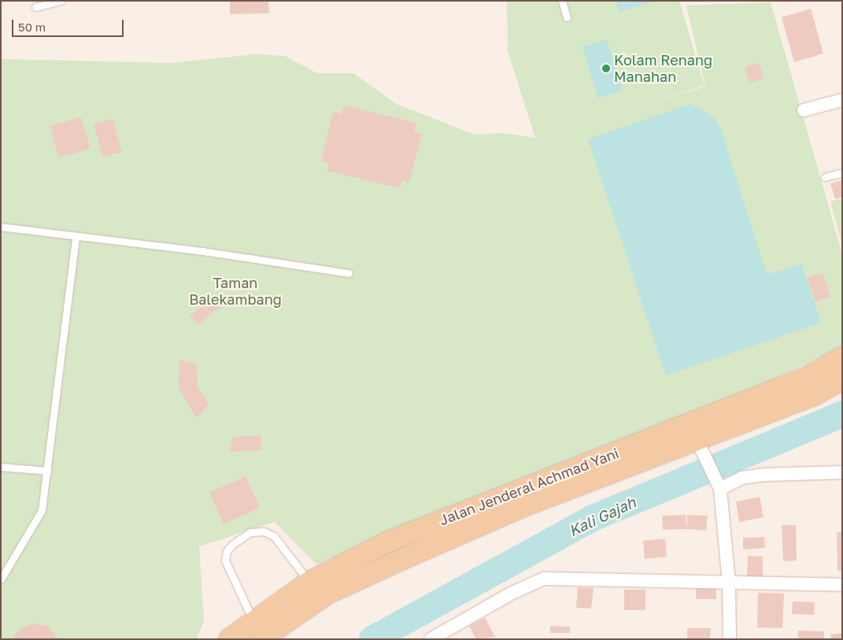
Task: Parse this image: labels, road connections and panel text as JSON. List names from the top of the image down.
{
  "streets": {
    "main road": ["Jalan Jenderal Achmad Yani"]
  },
  "water": ["Kali Gajah"],
  "parks": ["Taman Balekambang"],
  "places": ["Kolam Renang Manahan"],
  "scale_bar": "50 m"
}
